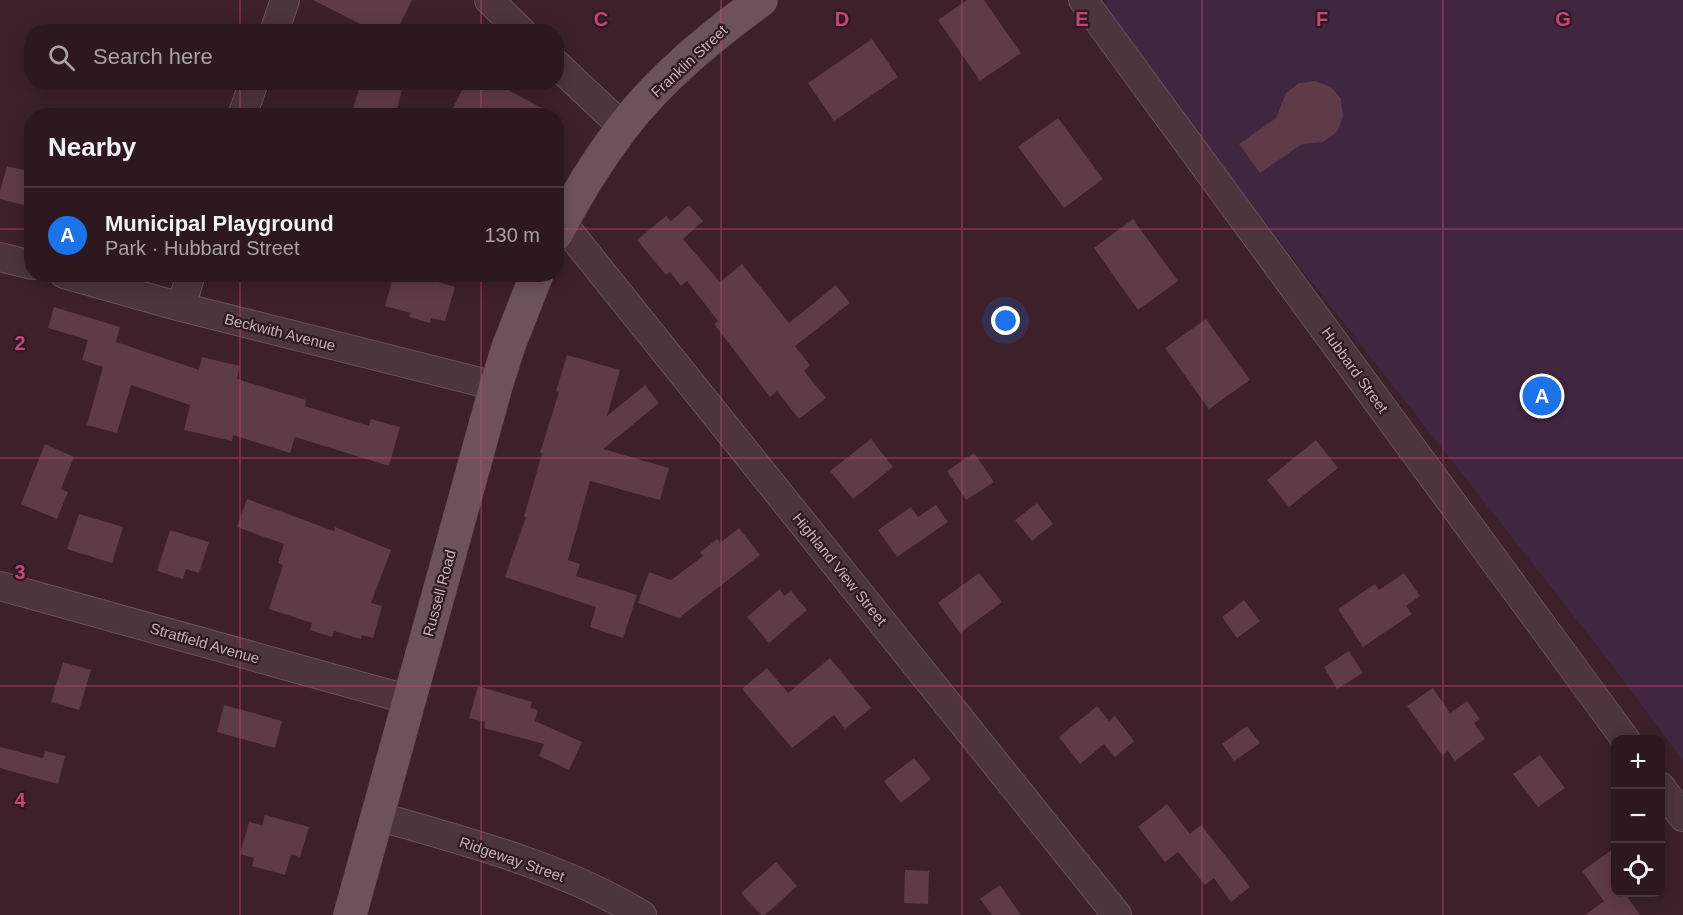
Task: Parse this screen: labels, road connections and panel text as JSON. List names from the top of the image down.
{
  "streets": {
    "main road": ["Franklin Street", "Russell Road"],
    "street": [
      "Beckwith Avenue",
      "Hubbard Street",
      "Highland View Street",
      "Stratfield Avenue",
      "Ridgeway Street"
    ]
  },
  "crossings": [
    ["Beckwith Avenue", "Russell Road"],
    ["Russell Road", "Stratfield Avenue"],
    ["Russell Road", "Ridgeway Street"]
  ],
  "page": {
    "search": "Search here",
    "heading": "Nearby",
    "list": [
      {
        "mark": "A",
        "name": "Municipal Playground",
        "note": "Park · Hubbard Street",
        "value": "130 m"
      }
    ],
    "pins": "A",
    "map_buttons": ["+", "−"]
  },
  "grid": {
    "columns": [
      "C",
      "D",
      "E",
      "F",
      "G"
    ],
    "rows": ["2", "3", "4"]
  }
}
